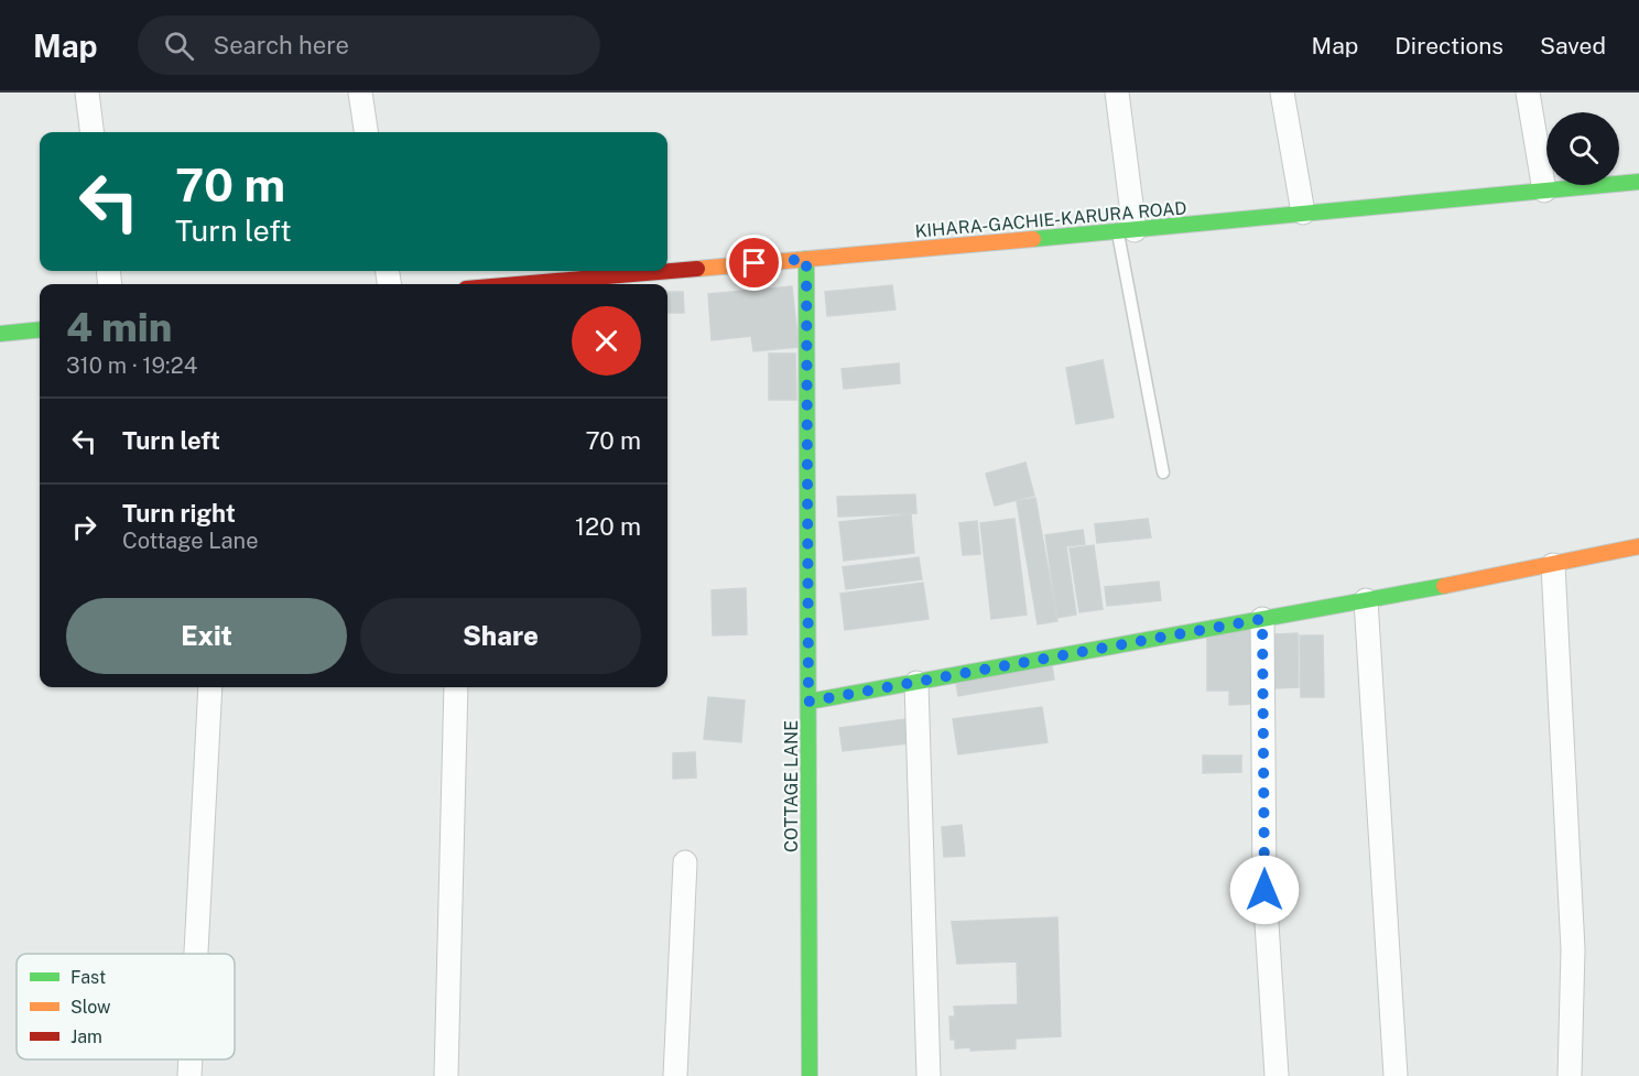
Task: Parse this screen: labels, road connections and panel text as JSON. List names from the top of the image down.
{
  "streets": {
    "street": ["KIHARA-GACHIE-KARURA ROAD", "COTTAGE LANE"]
  },
  "crossings": [
    ["KIHARA-GACHIE-KARURA ROAD", "COTTAGE LANE"]
  ],
  "legend": ["Fast", "Slow", "Jam"],
  "page": {
    "header": "Map",
    "search": "Search here",
    "nav": ["Map", "Directions", "Saved"],
    "turn": ["70 m", "Turn left"],
    "heading": ["4 min", "310 m · 19:24"],
    "list": [
      {
        "name": "Turn left",
        "value": "70 m"
      },
      {
        "name": "Turn right",
        "note": "Cottage Lane",
        "value": "120 m"
      }
    ],
    "buttons": ["Exit", "Share"]
  }
}
